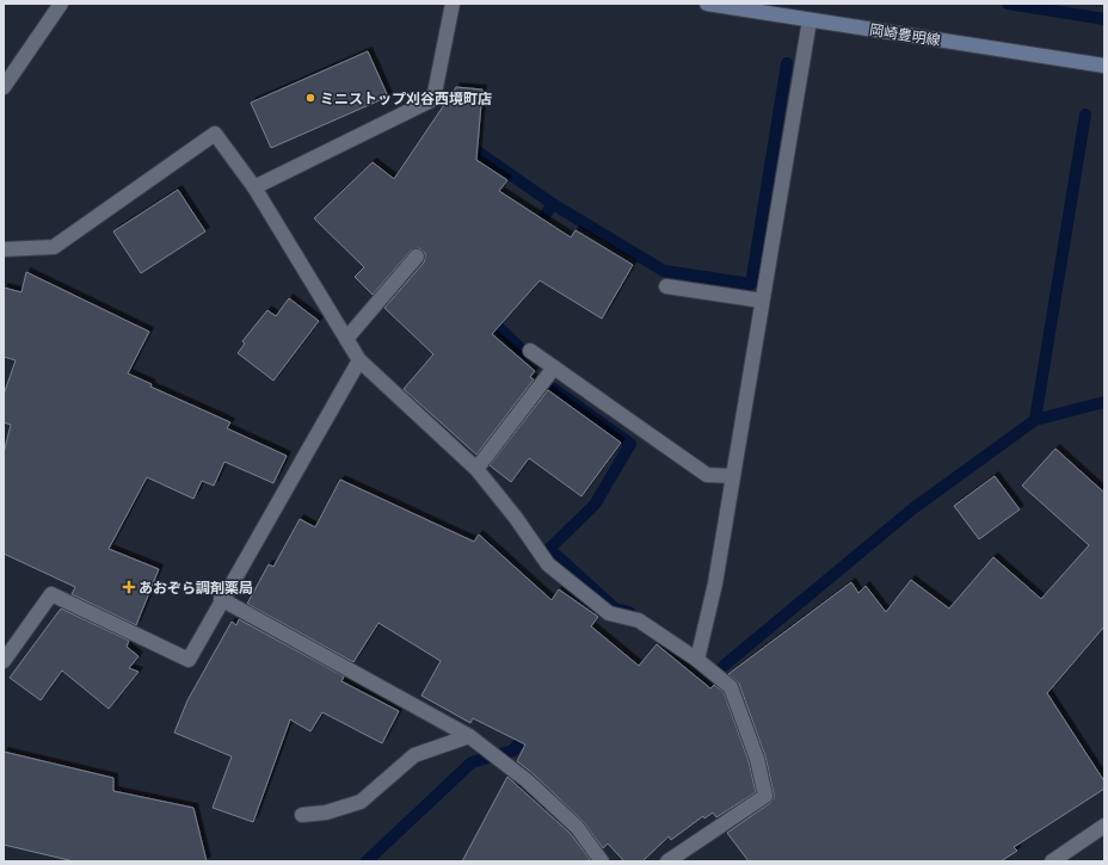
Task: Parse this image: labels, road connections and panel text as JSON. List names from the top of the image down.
{
  "streets": {
    "main road": ["岡崎豊明線"]
  },
  "places": {
    "other": ["ミニストップ刈谷西境町店"],
    "health": ["あおぞら調剤薬局"]
  }
}
